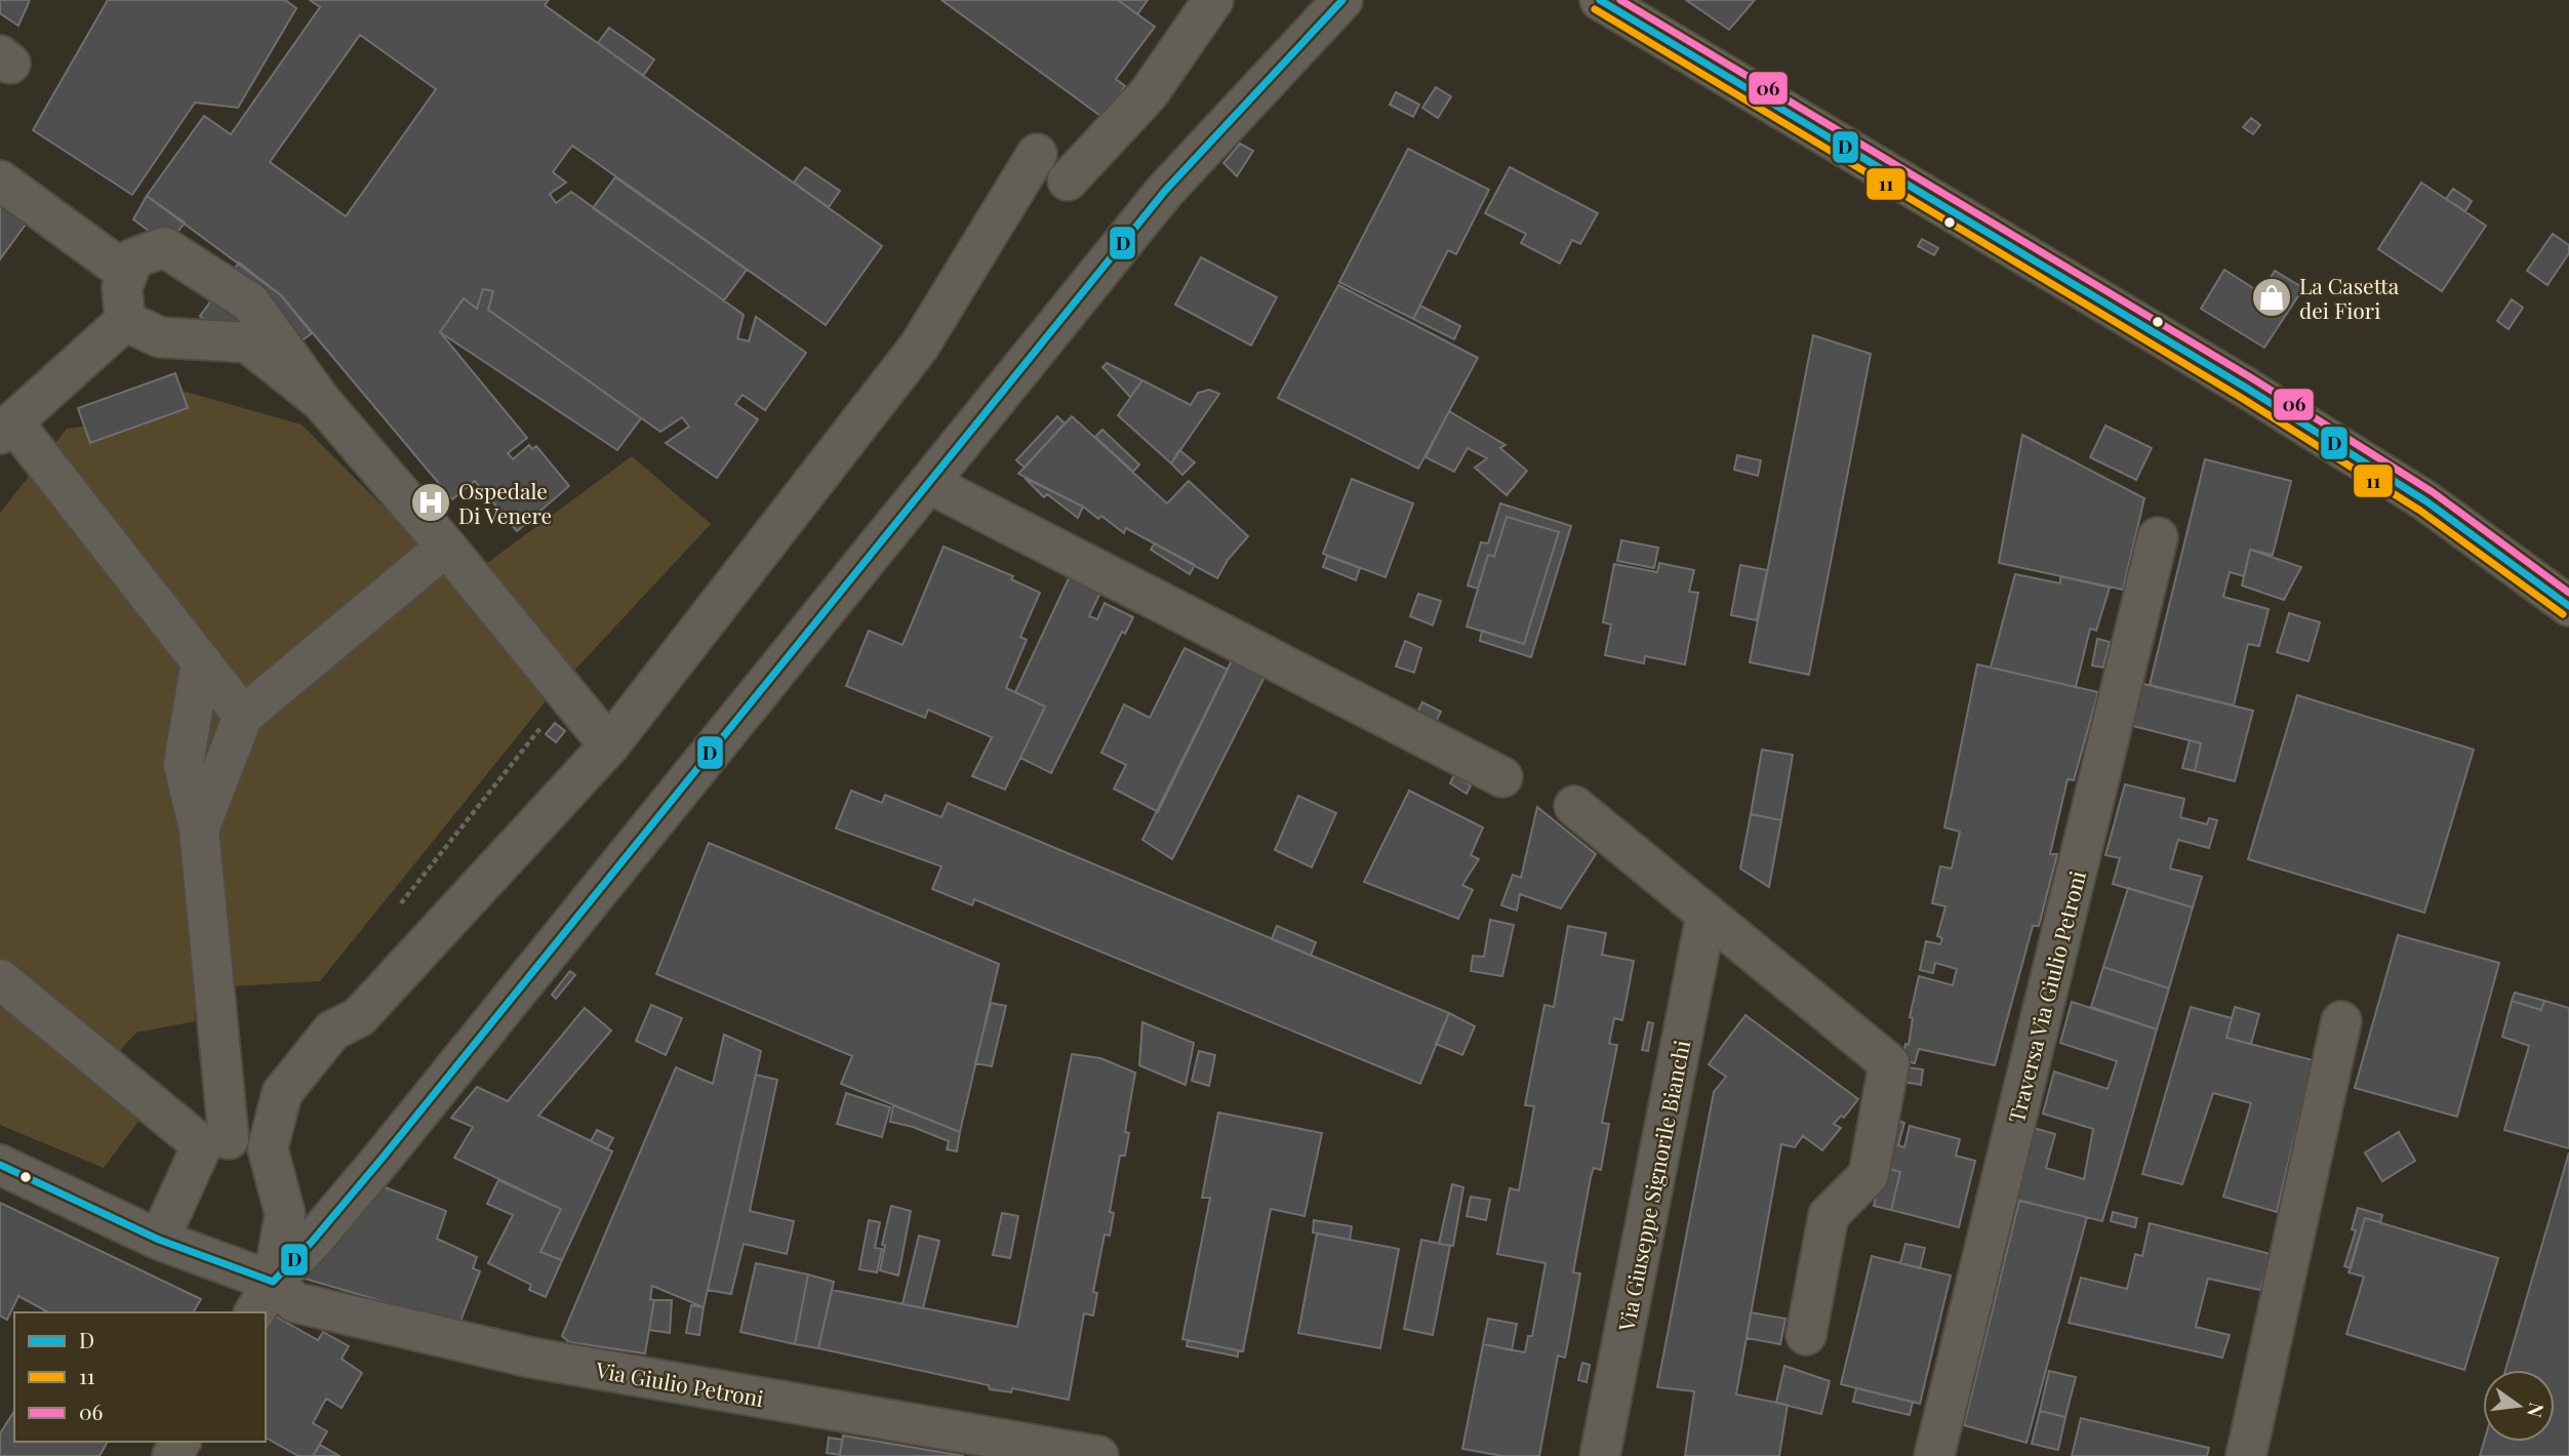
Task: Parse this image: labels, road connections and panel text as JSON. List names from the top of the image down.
{
  "streets": {
    "street": ["Traversa Via Giulio Petroni", "Via Giuseppe Signorile Bianchi", "Via Giulio Petroni"]
  },
  "places": {
    "shop": ["La Casetta dei Fiori"],
    "hospital": ["Ospedale Di Venere"]
  },
  "lines": ["transit line D", "transit line 06", "transit line 11"],
  "legend": ["D", "11", "06"],
  "north": "right"
}
